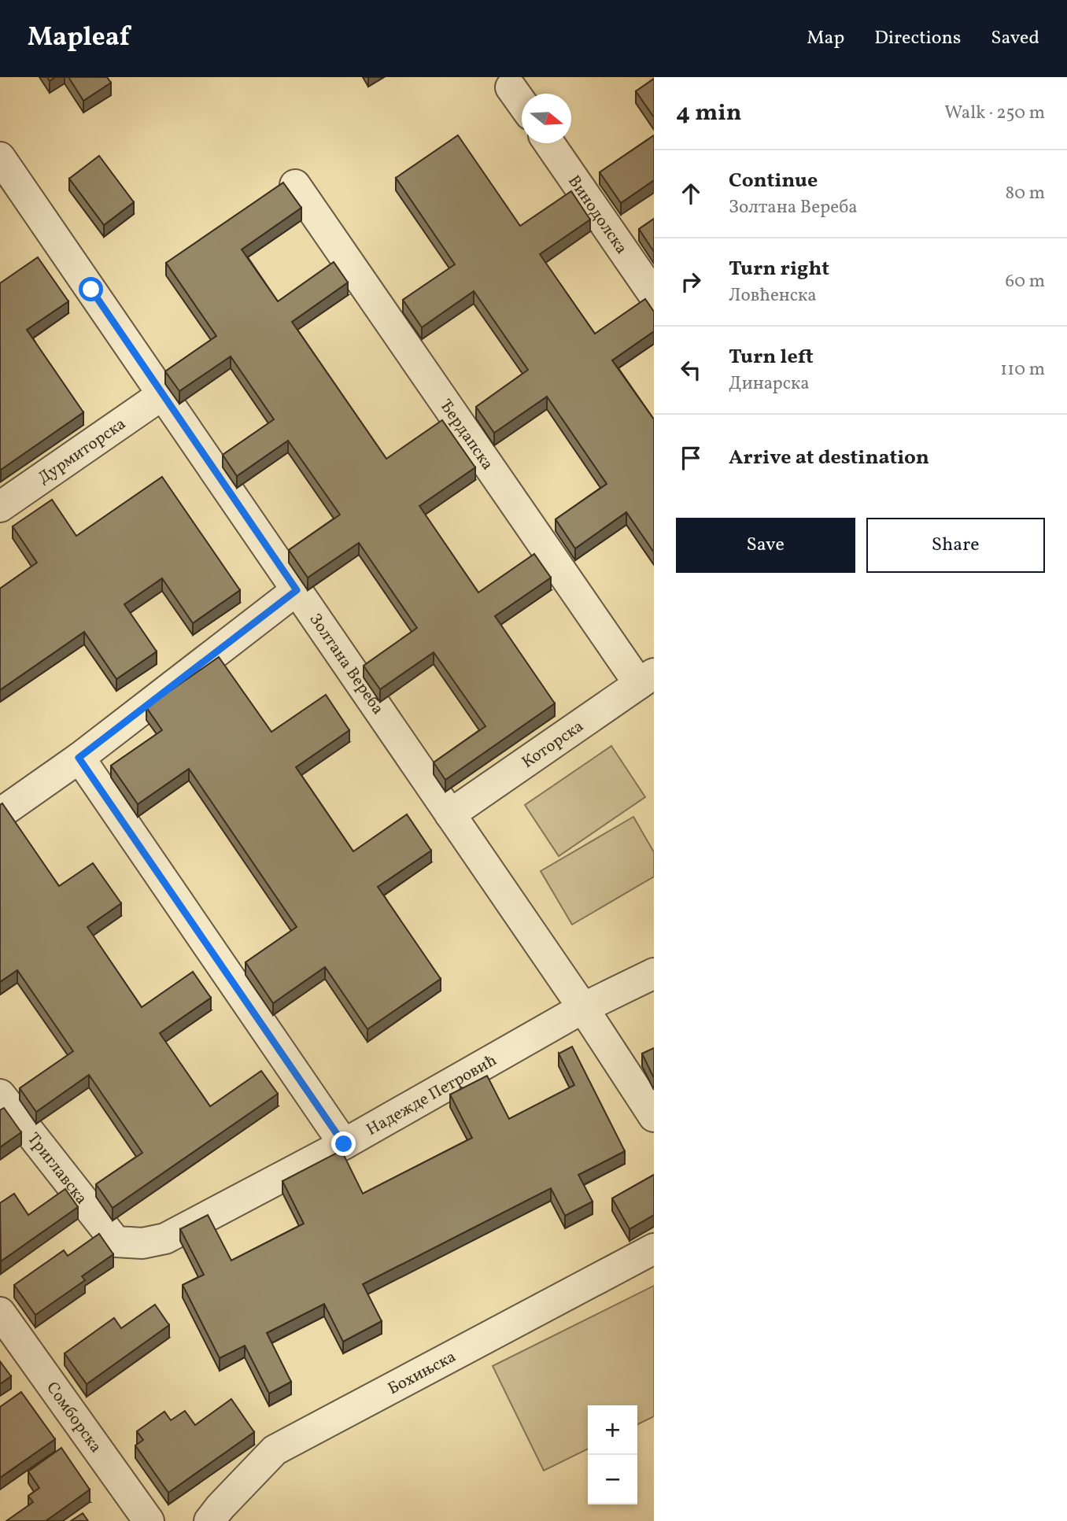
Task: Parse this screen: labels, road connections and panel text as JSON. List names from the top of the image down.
{
  "streets": {
    "street": [
      "Винодолска",
      "Ђердапска",
      "Дурмиторска",
      "Золтана Вереба",
      "Которска",
      "Надежде Петровић",
      "Триглавска",
      "Бохињска",
      "Сомборска"
    ]
  },
  "crossings": [
    ["Ђердапска", "Которска"],
    ["Дурмиторска", "Золтана Вереба"],
    ["Золтана Вереба", "Которска"],
    ["Золтана Вереба", "Надежде Петровић"],
    ["Надежде Петровић", "Триглавска"]
  ],
  "north": "right",
  "page": {
    "header": "Mapleaf",
    "nav": ["Map", "Directions", "Saved"],
    "heading": ["4 min", "Walk · 250 m"],
    "list": [
      ["Continue", "Золтана Вереба", "80 m"],
      ["Turn right", "Ловћенска", "60 m"],
      ["Turn left", "Динарска", "110 m"],
      "Arrive at destination"
    ],
    "buttons": ["Save", "Share"],
    "map_buttons": ["+", "−"]
  }
}
